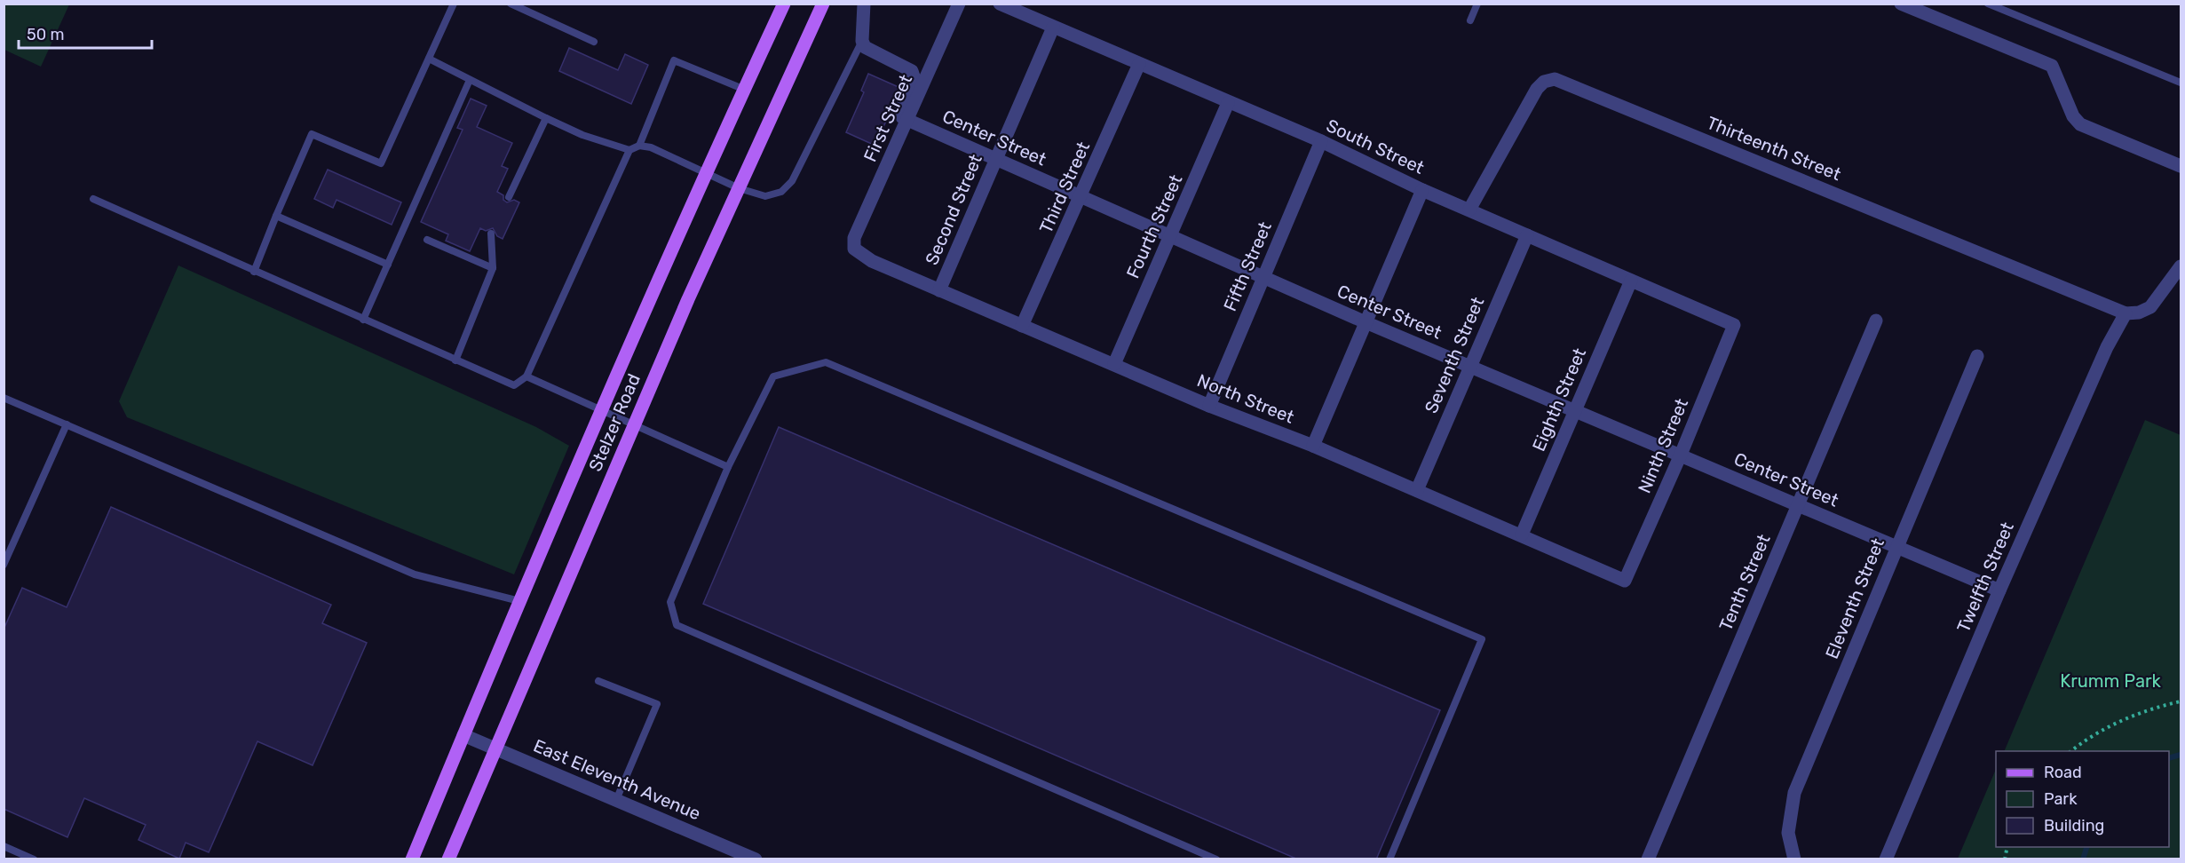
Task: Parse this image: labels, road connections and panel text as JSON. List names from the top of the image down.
{
  "streets": {
    "main road": ["Stelzer Road"],
    "street": [
      "First Street",
      "Center Street",
      "South Street",
      "Thirteenth Street",
      "Third Street",
      "Second Street",
      "Fourth Street",
      "Fifth Street",
      "Seventh Street",
      "North Street",
      "Eighth Street",
      "Ninth Street",
      "Twelfth Street",
      "Tenth Street",
      "Eleventh Street",
      "East Eleventh Avenue"
    ]
  },
  "crossings": [
    ["First Street", "Center Street"],
    ["First Street", "North Street"],
    ["Center Street", "Third Street"],
    ["Center Street", "Second Street"],
    ["Center Street", "Fourth Street"],
    ["Center Street", "Fifth Street"],
    ["Center Street", "Seventh Street"],
    ["Center Street", "Eighth Street"],
    ["Center Street", "Ninth Street"],
    ["Center Street", "Twelfth Street"],
    ["Center Street", "Tenth Street"],
    ["Center Street", "Eleventh Street"],
    ["South Street", "Thirteenth Street"],
    ["South Street", "Third Street"],
    ["South Street", "Second Street"],
    ["South Street", "Fourth Street"],
    ["South Street", "Fifth Street"],
    ["South Street", "Seventh Street"],
    ["South Street", "Eighth Street"],
    ["South Street", "Ninth Street"],
    ["Thirteenth Street", "Twelfth Street"],
    ["Third Street", "North Street"],
    ["Second Street", "North Street"],
    ["Fourth Street", "North Street"],
    ["Fifth Street", "North Street"],
    ["Seventh Street", "North Street"],
    ["North Street", "Eighth Street"],
    ["North Street", "Ninth Street"],
    ["Stelzer Road", "East Eleventh Avenue"]
  ],
  "parks": ["Krumm Park"],
  "legend": ["Road", "Park", "Building"],
  "scale_bar": "50 m"
}
